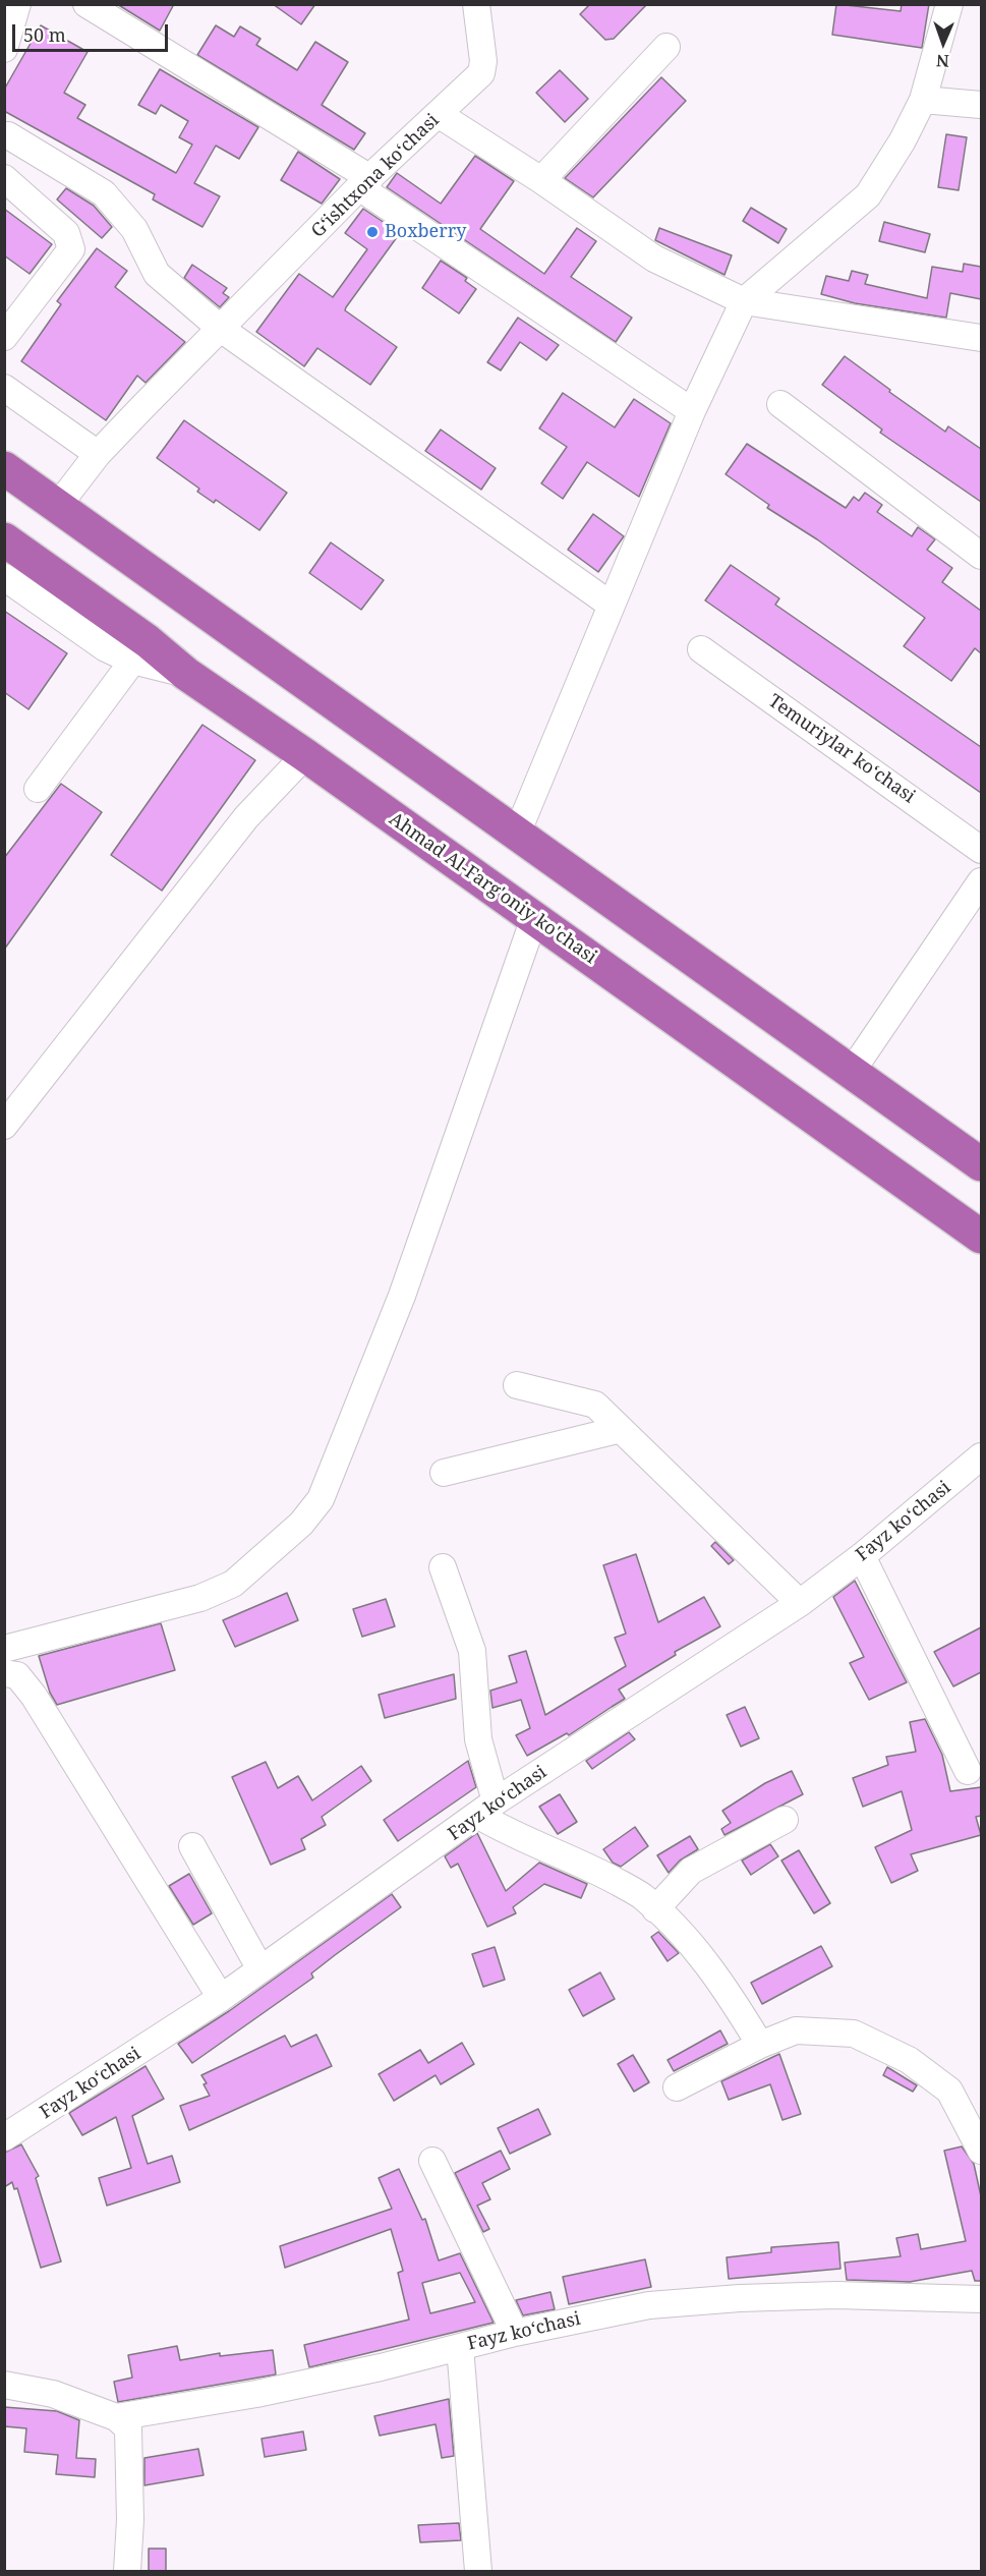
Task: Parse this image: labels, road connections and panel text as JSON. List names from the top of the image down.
{
  "streets": {
    "highway": ["Ahmad Al-Farg'oniy ko'chasi"],
    "street": ["Gʻishtxona koʻchasi", "Temuriylar koʻchasi", "Fayz koʻchasi"]
  },
  "places": ["Boxberry"],
  "scale_bar": "50 m",
  "north": "bottom"
}
